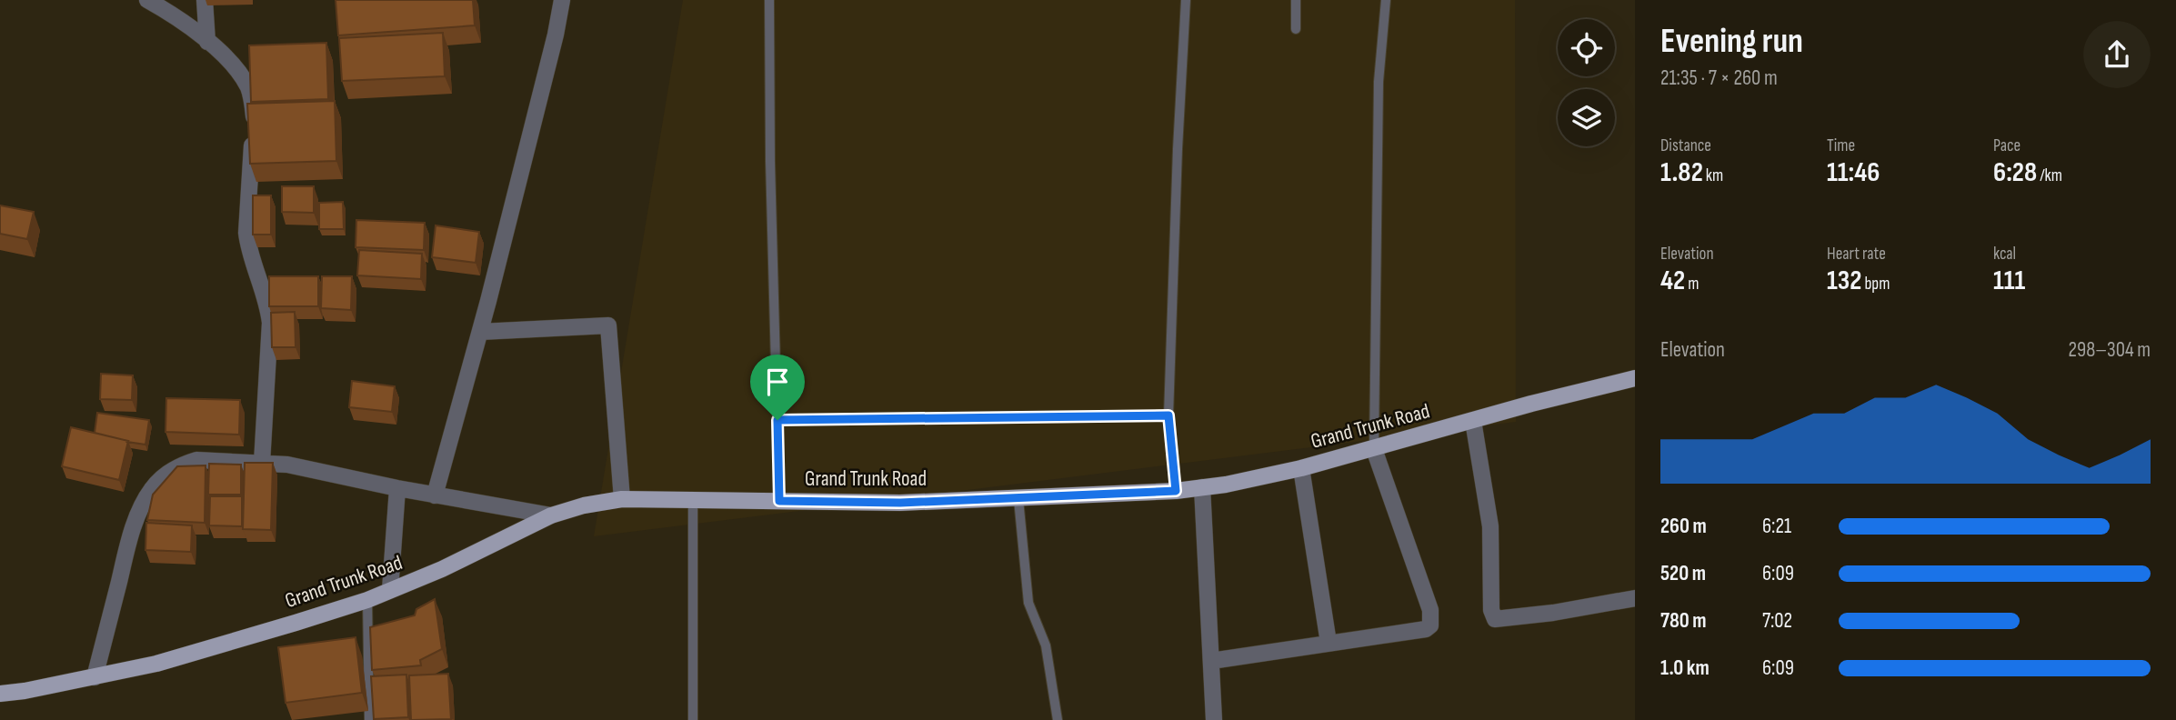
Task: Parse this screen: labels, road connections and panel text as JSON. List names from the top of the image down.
{
  "streets": {
    "main road": ["Grand Trunk Road"]
  },
  "page": {
    "heading": ["Evening run", "21:35 · 7 × 260 m"],
    "stats": [
      ["Distance", "1.82 km"],
      ["Time", "11:46"],
      ["Pace", "6:28 /km"],
      ["Elevation", "42 m"],
      ["Heart rate", "132 bpm"],
      ["kcal", "111"]
    ],
    "chart": ["Elevation", "298–304 m"],
    "list": [
      {
        "name": "260 m",
        "note": "6:21"
      },
      {
        "name": "520 m",
        "note": "6:09"
      },
      {
        "name": "780 m",
        "note": "7:02"
      },
      {
        "name": "1.0 km",
        "note": "6:09"
      }
    ]
  }
}
